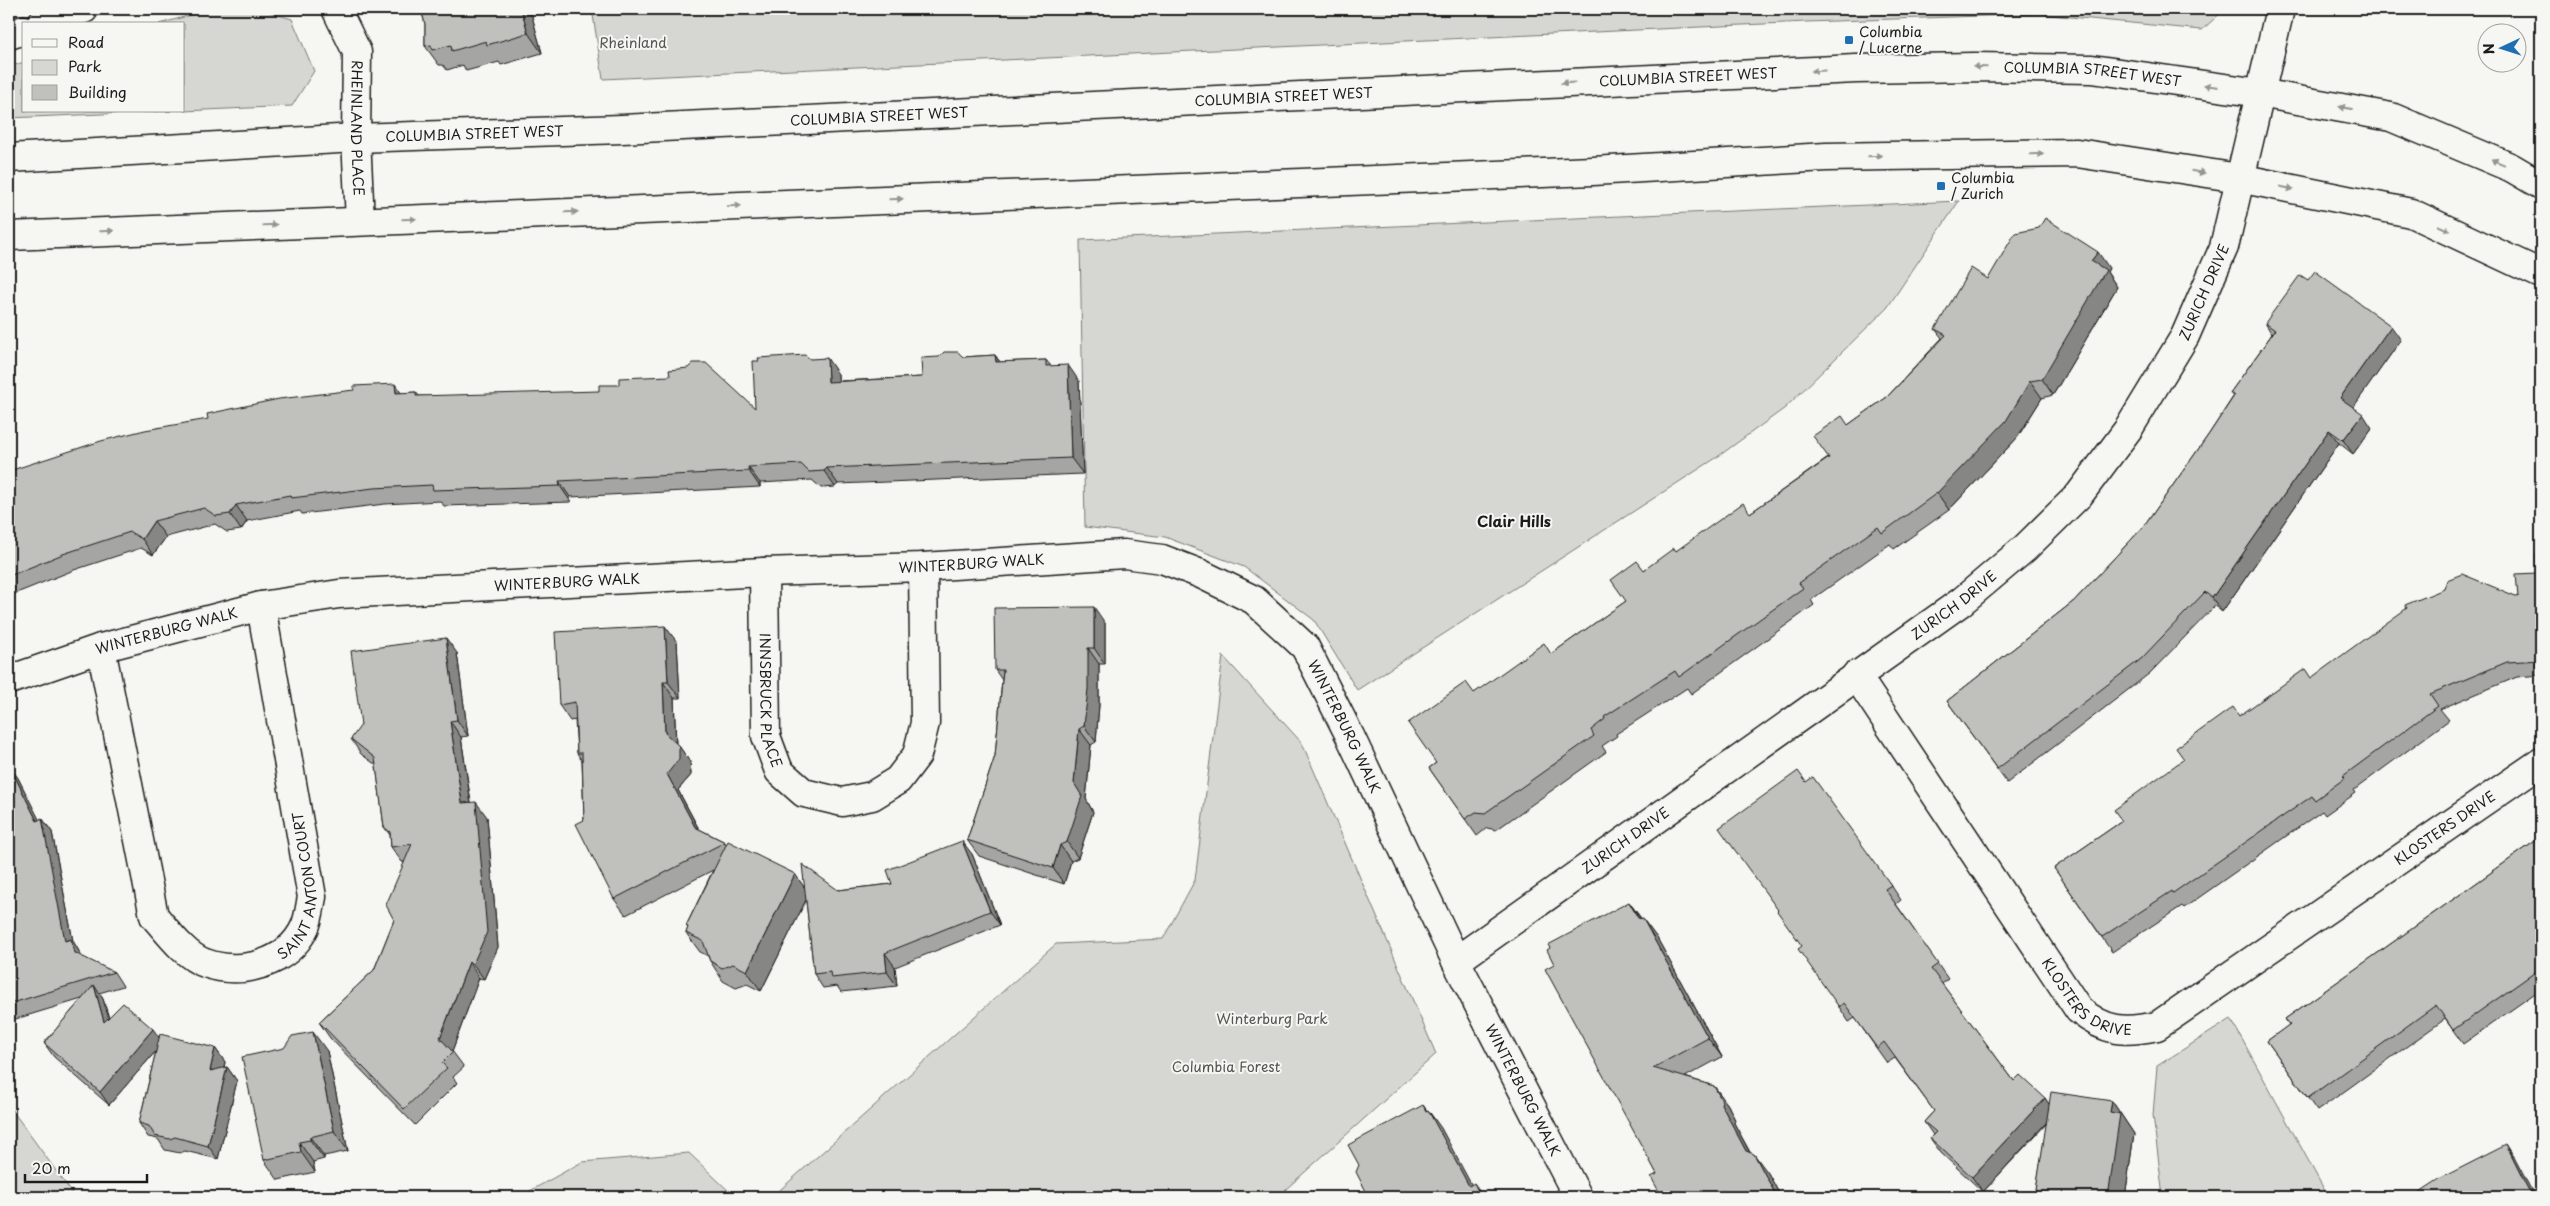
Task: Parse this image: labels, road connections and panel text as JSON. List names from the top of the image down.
{
  "streets": {
    "street": [
      "COLUMBIA STREET WEST",
      "RHEINLAND PLACE",
      "ZURICH DRIVE",
      "WINTERBURG WALK",
      "INNSBRUCK PLACE",
      "KLOSTERS DRIVE",
      "SAINT ANTON COURT"
    ]
  },
  "crossings": [
    ["COLUMBIA STREET WEST", "RHEINLAND PLACE"],
    ["COLUMBIA STREET WEST", "ZURICH DRIVE"],
    ["ZURICH DRIVE", "WINTERBURG WALK"],
    ["ZURICH DRIVE", "KLOSTERS DRIVE"],
    ["WINTERBURG WALK", "INNSBRUCK PLACE"],
    ["WINTERBURG WALK", "SAINT ANTON COURT"]
  ],
  "districts": ["Clair Hills"],
  "parks": ["Rheinland", "Winterburg Park", "Columbia Forest"],
  "places": {
    "transit": ["Columbia / Lucerne", "Columbia / Zurich"]
  },
  "legend": ["Road", "Park", "Building"],
  "scale_bar": "20 m",
  "north": "left"
}
